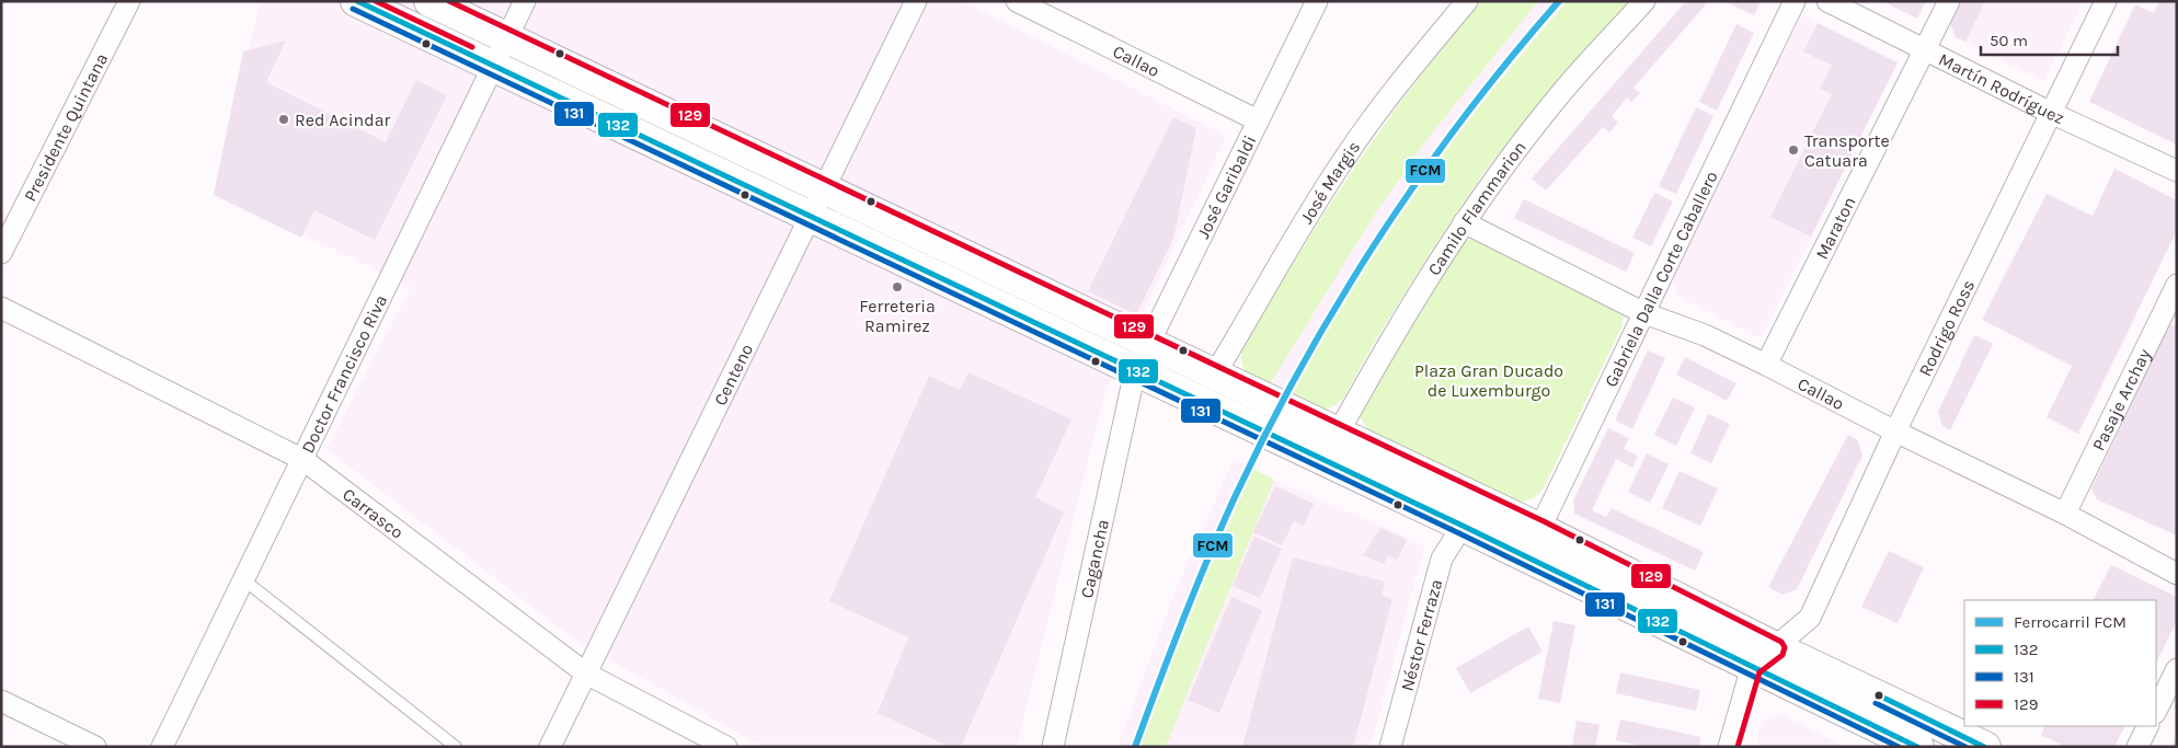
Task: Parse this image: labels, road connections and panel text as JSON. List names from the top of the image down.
{
  "streets": {
    "street": [
      "Callao",
      "Martín Rodríguez",
      "Presidente Quintana",
      "José Margis",
      "José Garibaldi",
      "Camilo Flammarion",
      "Maraton",
      "Gabriela Dalla Corte Caballero",
      "Rodrigo Ross",
      "Centeno",
      "Doctor Francisco Riva",
      "Pasaje Archay",
      "Carrasco",
      "Cagancha",
      "Néstor Ferraza"
    ]
  },
  "crossings": [
    ["Callao", "José Garibaldi"],
    ["Callao", "Camilo Flammarion"],
    ["Callao", "Maraton"],
    ["Callao", "Gabriela Dalla Corte Caballero"],
    ["Callao", "Rodrigo Ross"],
    ["Callao", "Pasaje Archay"],
    ["Martín Rodríguez", "Maraton"],
    ["Martín Rodríguez", "Rodrigo Ross"],
    ["José Garibaldi", "Cagancha"],
    ["Centeno", "Carrasco"],
    ["Doctor Francisco Riva", "Carrasco"]
  ],
  "parks": ["Plaza Gran Ducado de Luxemburgo"],
  "places": ["Red Acindar", "Transporte Catuara", "Ferreteria Ramirez"],
  "lines": [
    "rail line FCM",
    "transit line 132",
    "transit line 129",
    "transit line 131"
  ],
  "legend": [
    "Ferrocarril FCM",
    "132",
    "131",
    "129"
  ],
  "scale_bar": "50 m"
}
